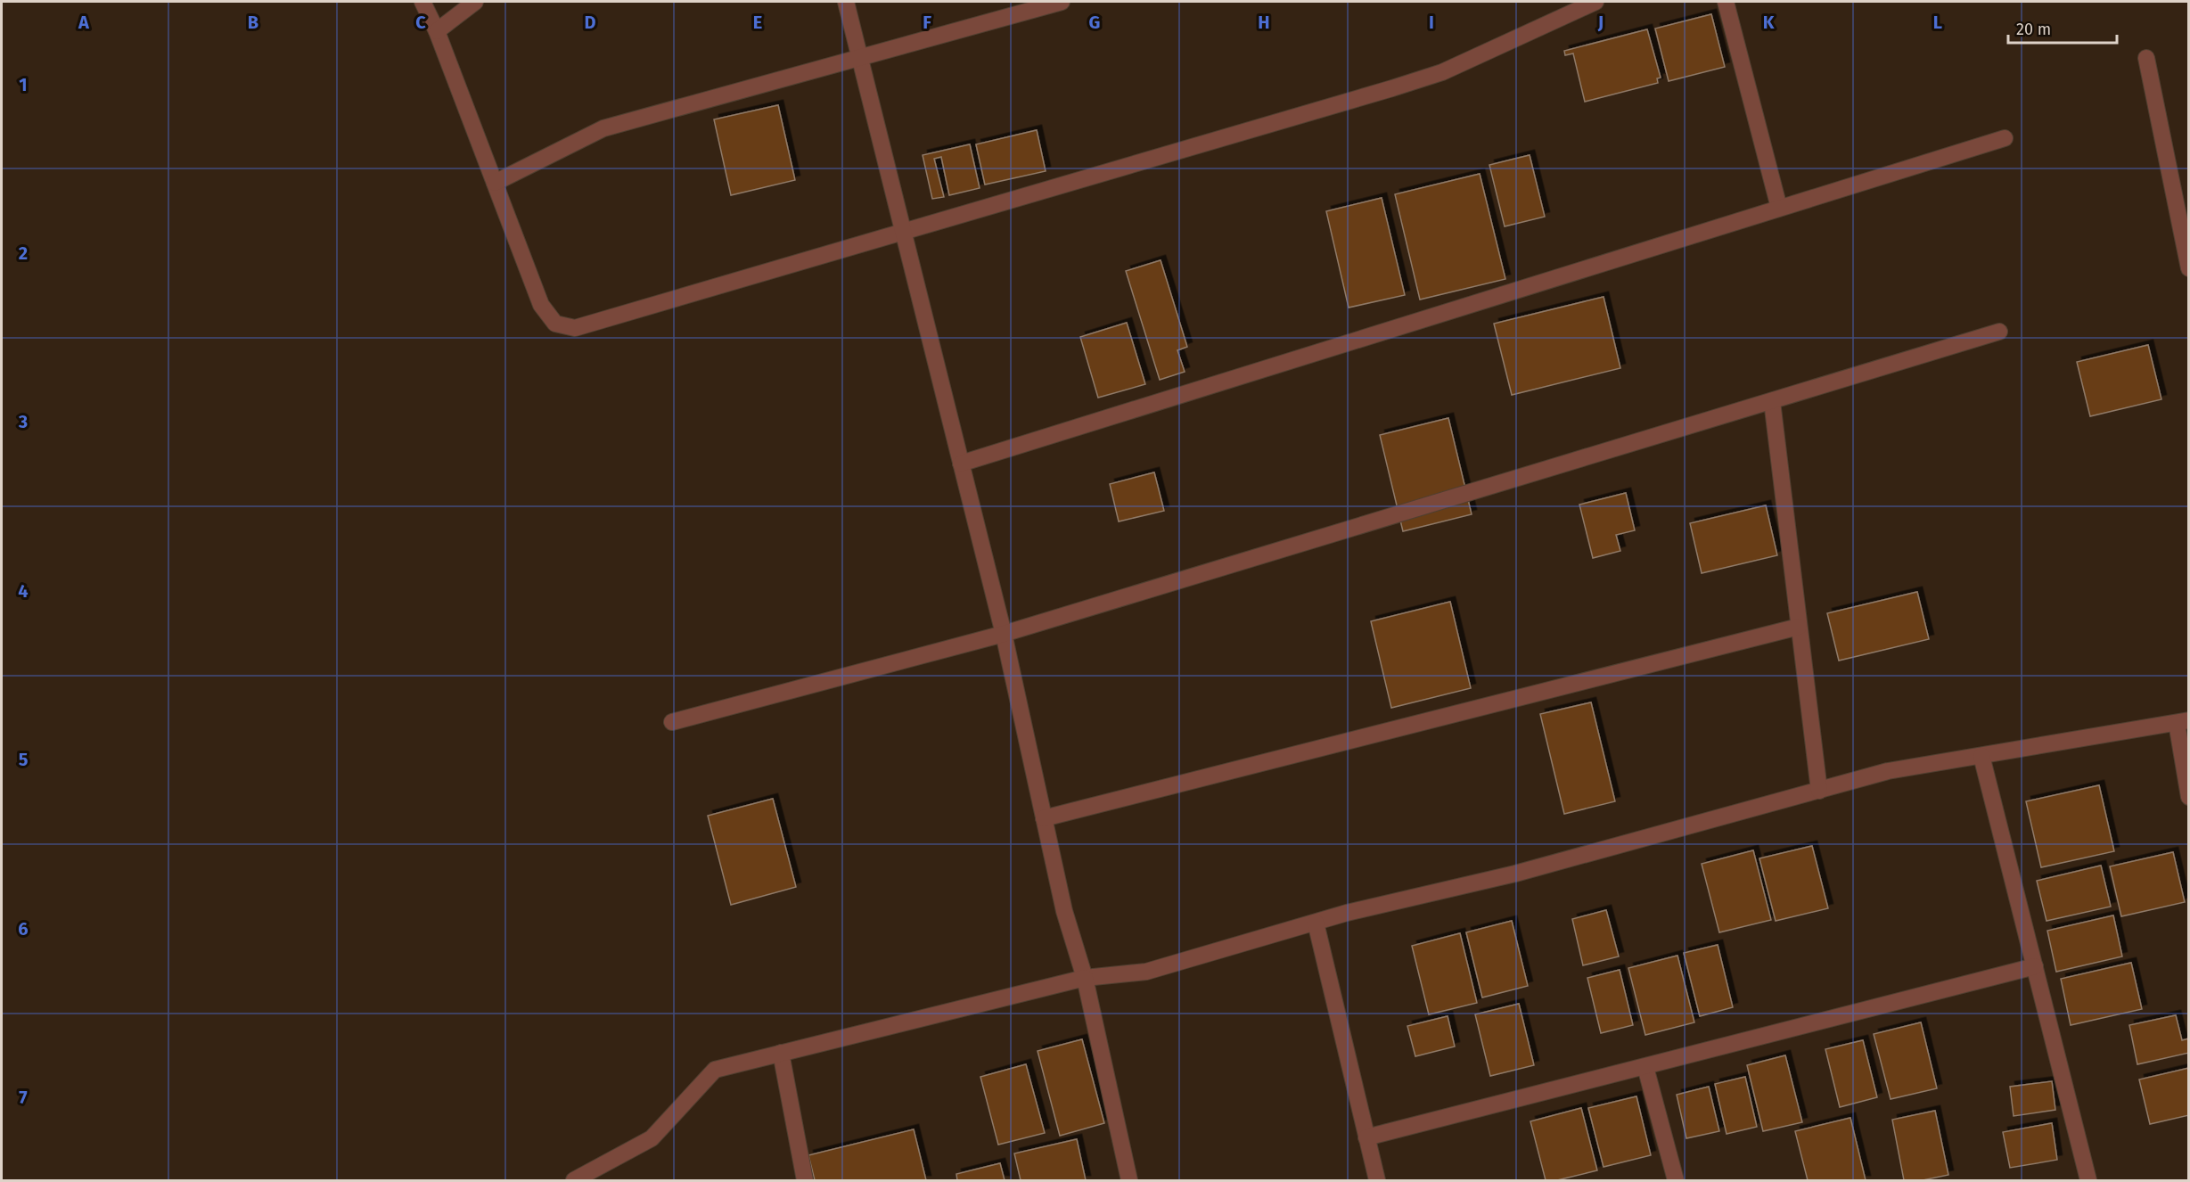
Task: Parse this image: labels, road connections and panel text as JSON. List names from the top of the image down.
{
  "scale_bar": "20 m",
  "grid": {
    "columns": [
      "A",
      "B",
      "C",
      "D",
      "E",
      "F",
      "G",
      "H",
      "I",
      "J",
      "K",
      "L"
    ],
    "rows": [
      "1",
      "2",
      "3",
      "4",
      "5",
      "6",
      "7"
    ]
  }
}
